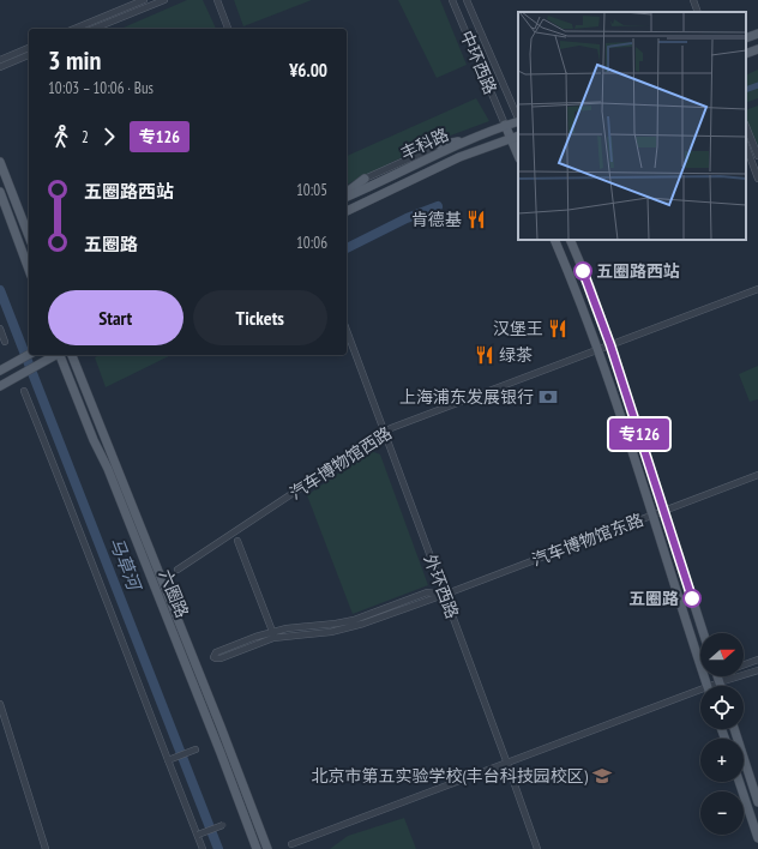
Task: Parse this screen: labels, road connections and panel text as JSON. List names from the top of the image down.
{
  "streets": {
    "main road": ["丰科路", "六圈路"],
    "street": [
      "中环西路",
      "汽车博物馆西路",
      "汽车博物馆东路",
      "外环西路"
    ]
  },
  "crossings": [
    ["中环西路", "丰科路"],
    ["汽车博物馆西路", "外环西路"],
    ["汽车博物馆东路", "外环西路"]
  ],
  "water": ["马草河"],
  "places": {
    "restaurant": ["肯德基", "汉堡王", "绿茶"],
    "other": ["五圈路西站", "五圈路"],
    "bank": ["上海浦东发展银行"],
    "school or university": ["北京市第五实验学校(丰台科技园校区)"]
  },
  "lines": ["bus line 专126"],
  "north": "right",
  "page": {
    "on_map": "专126",
    "heading": ["3 min", "10:03 – 10:06 · Bus", "¥6.00"],
    "legs": ["2", "专126"],
    "list": [
      {
        "name": "五圈路西站",
        "value": "10:05"
      },
      {
        "name": "五圈路",
        "value": "10:06"
      }
    ],
    "buttons": ["Start", "Tickets"],
    "map_buttons": ["+", "−"]
  }
}
